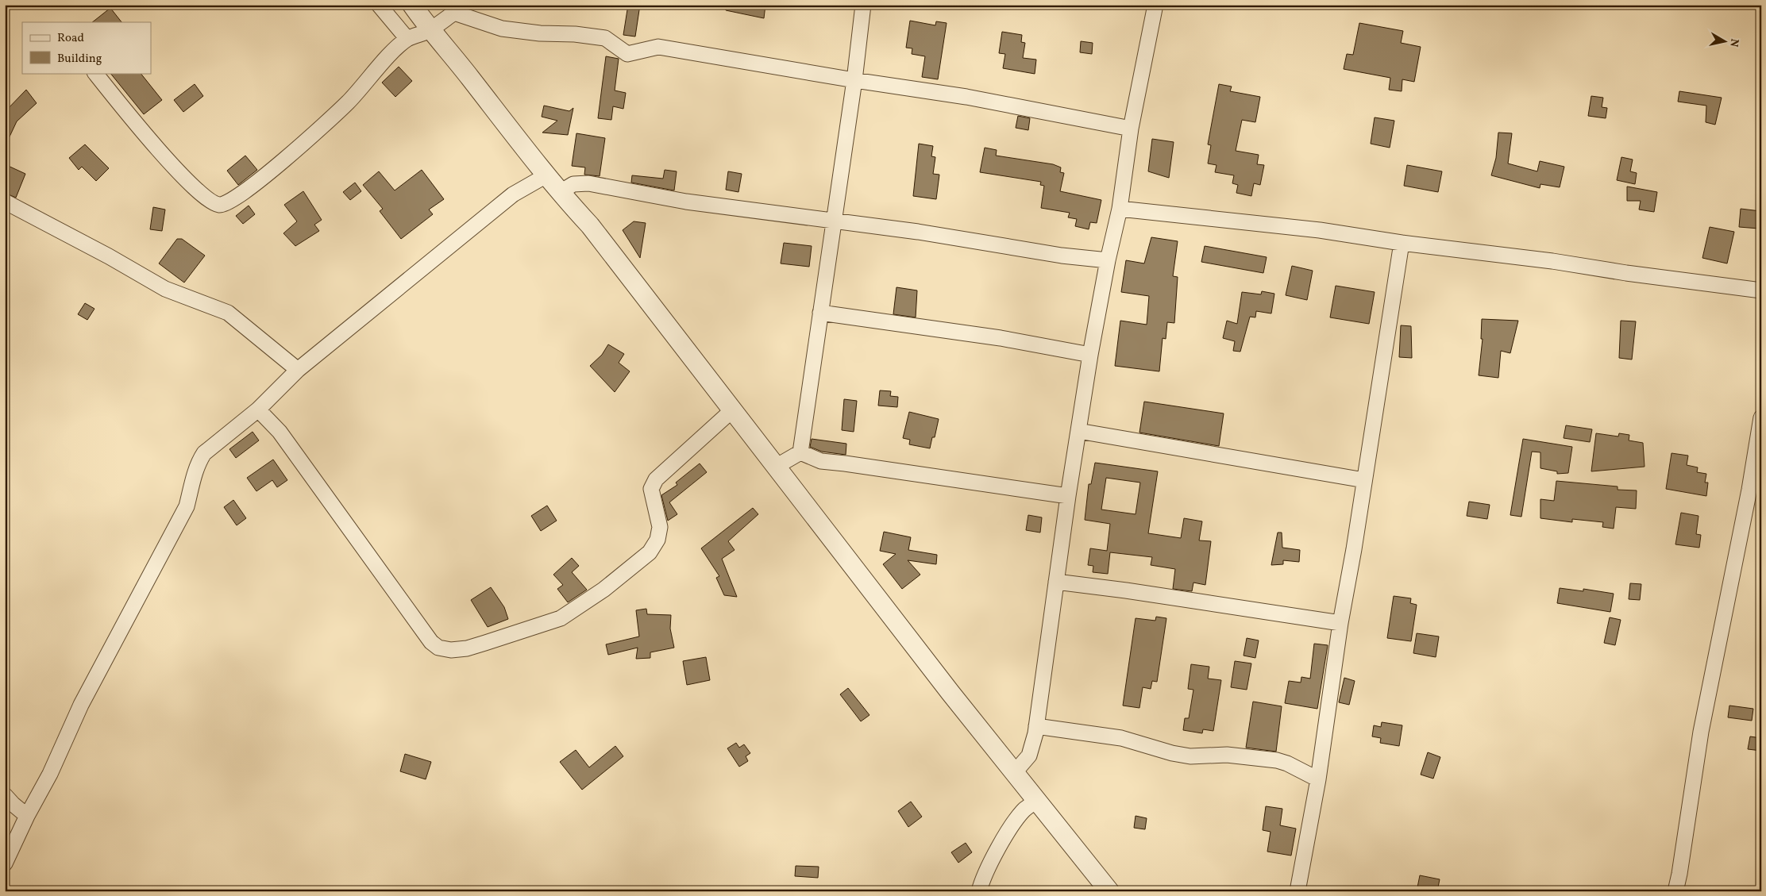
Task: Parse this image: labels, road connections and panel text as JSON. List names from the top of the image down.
{
  "legend": ["Road", "Building"],
  "north": "right"
}
